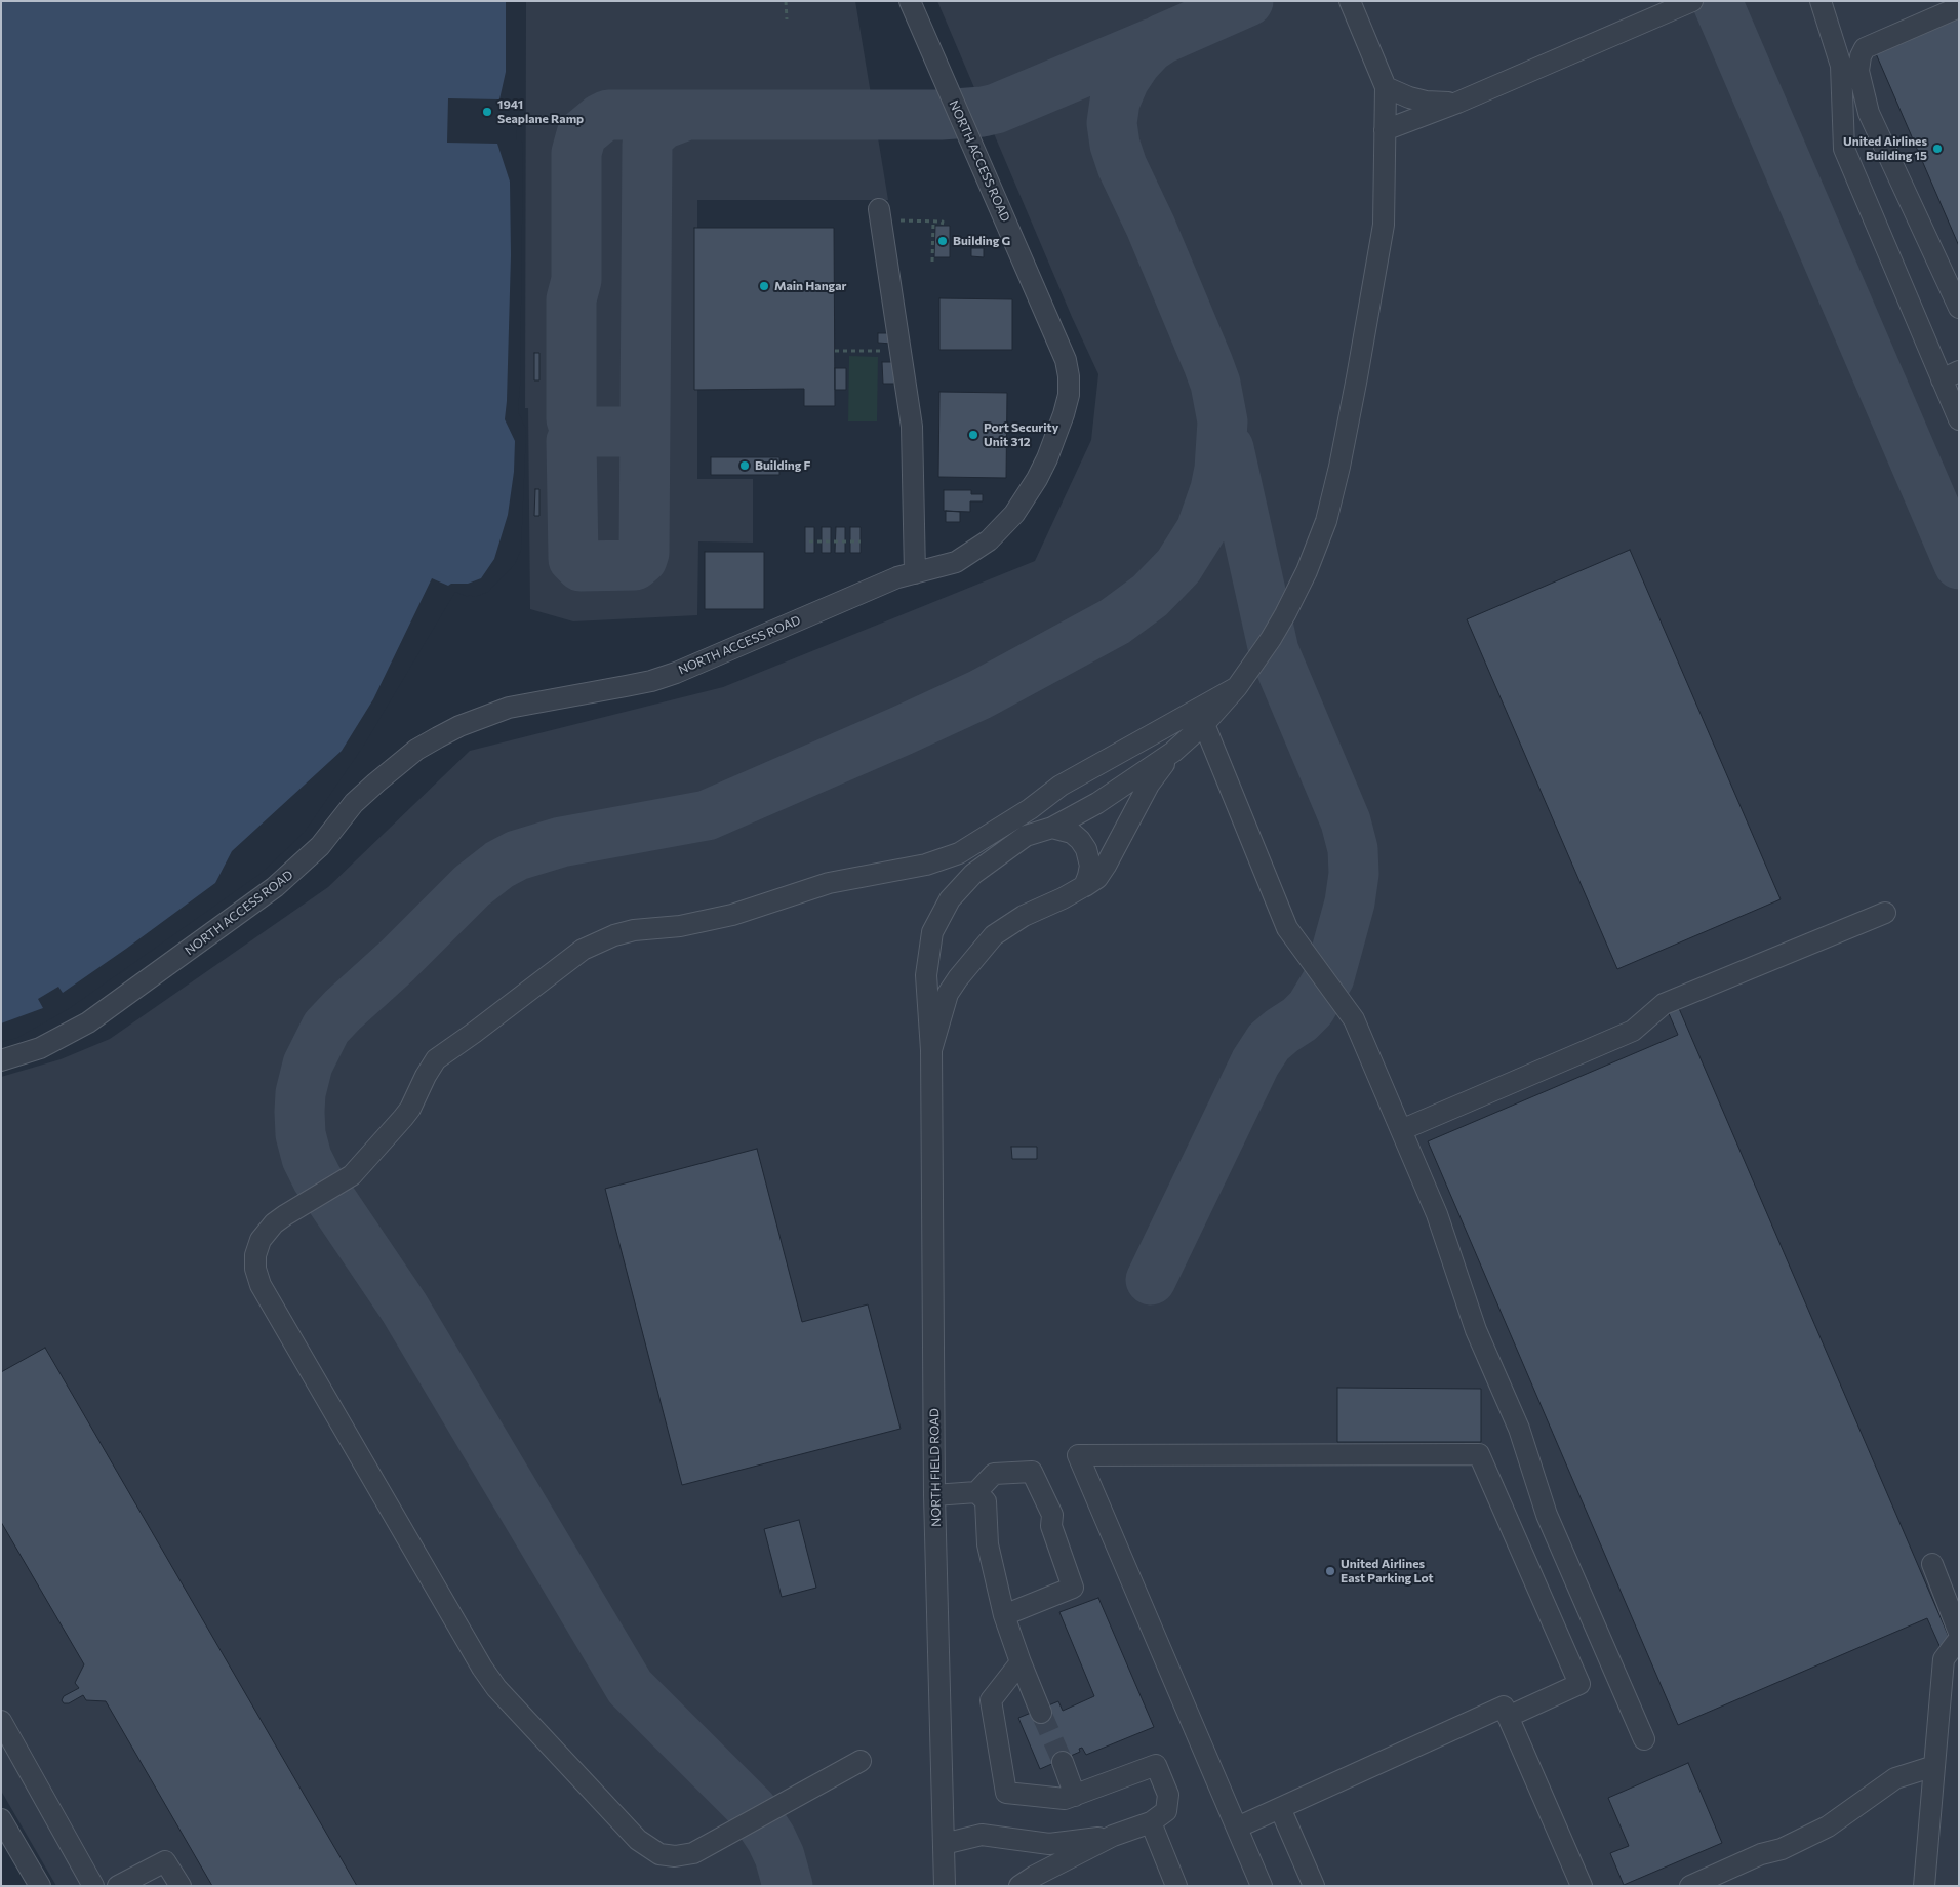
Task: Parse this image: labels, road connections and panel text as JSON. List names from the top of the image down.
{
  "streets": {
    "street": ["NORTH ACCESS ROAD", "NORTH FIELD ROAD"]
  },
  "places": [
    "1941 Seaplane Ramp",
    "United Airlines Building 15",
    "Building G",
    "Main Hangar",
    "Port Security Unit 312",
    "Building F",
    "United Airlines East Parking Lot"
  ]
}
